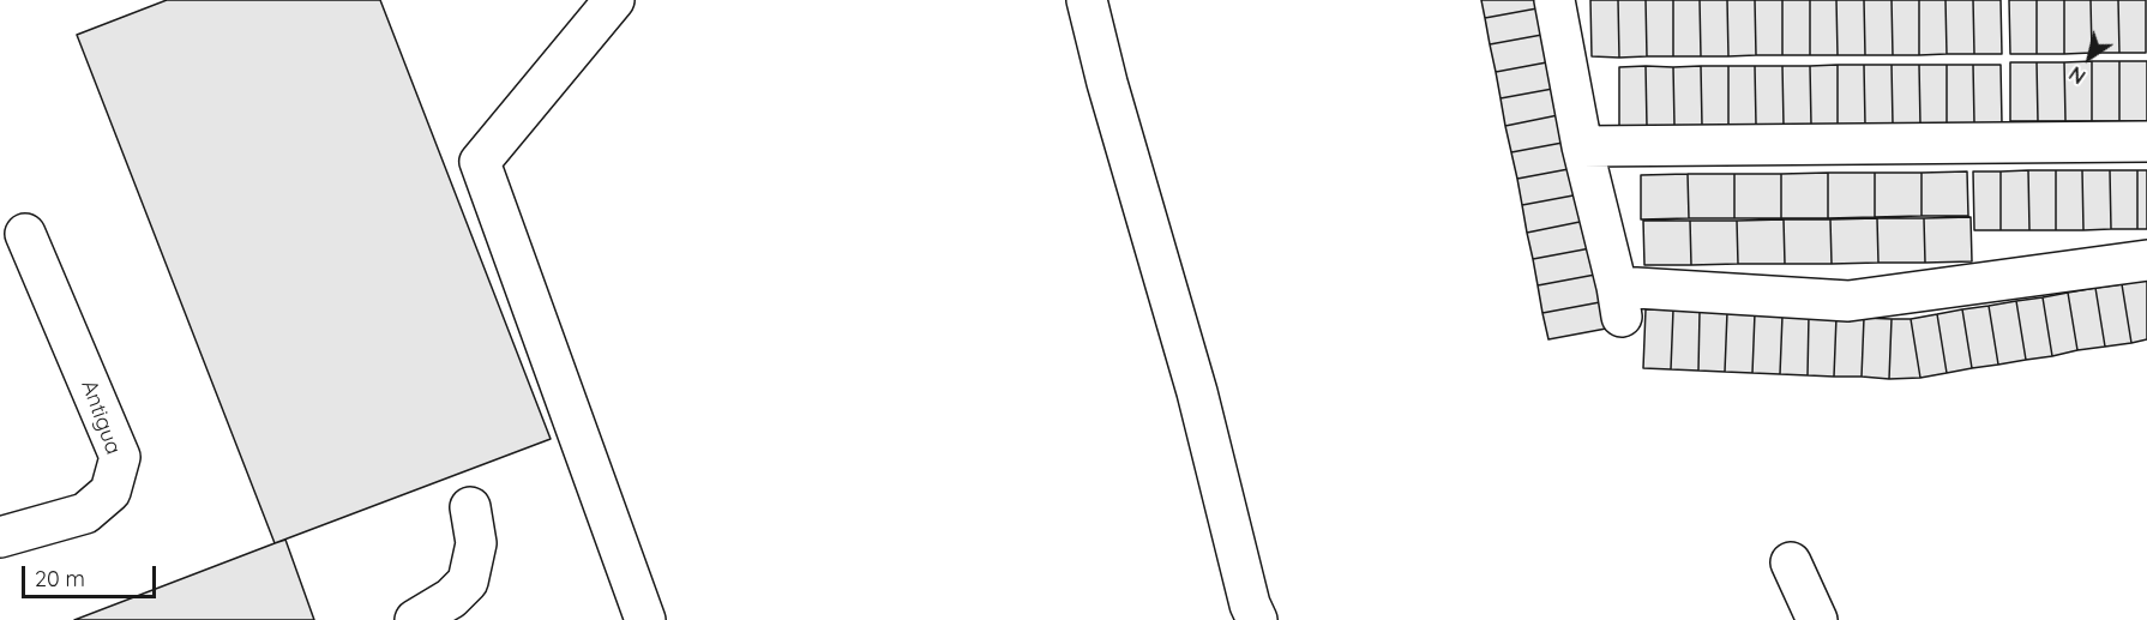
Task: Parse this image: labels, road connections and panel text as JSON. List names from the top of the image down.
{
  "streets": {
    "street": ["Antigua"]
  },
  "scale_bar": "20 m",
  "north": "bottom left"
}
